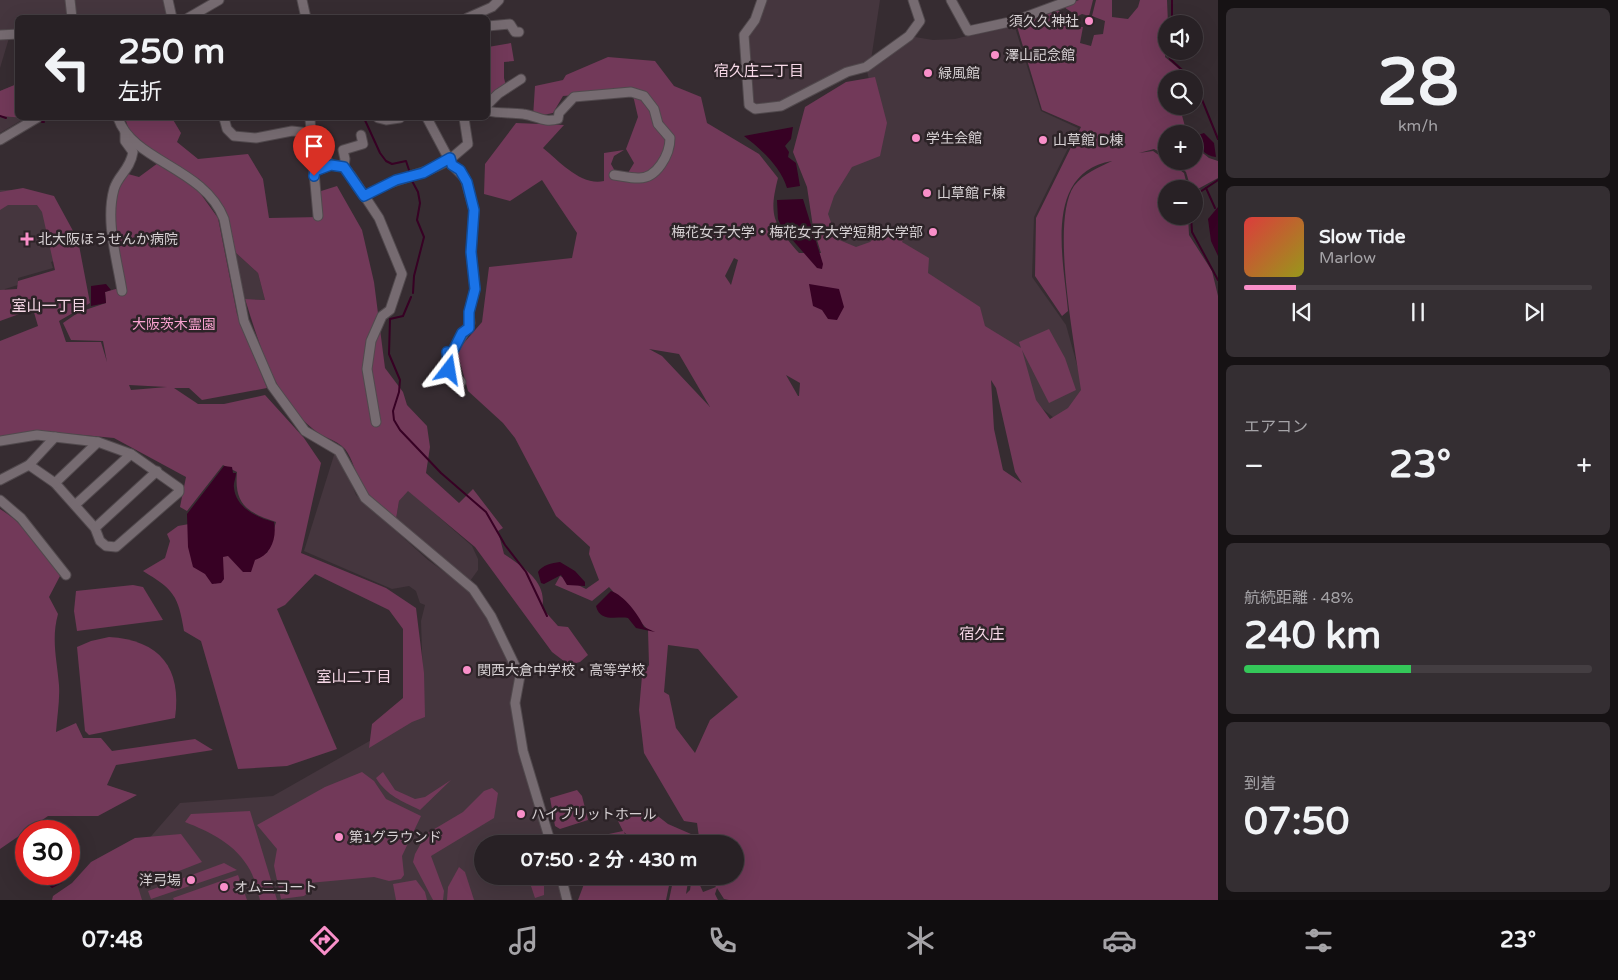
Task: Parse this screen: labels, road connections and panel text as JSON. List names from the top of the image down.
{
  "districts": [
    "宿久庄二丁目",
    "室山一丁目",
    "宿久庄",
    "室山二丁目"
  ],
  "parks": ["大阪茨木霊園"],
  "places": {
    "other": [
      "須久久神社",
      "澤山記念館",
      "緑風館",
      "学生会館",
      "山草館 D棟",
      "山草館 F棟",
      "梅花女子大学・梅花女子大学短期大学部",
      "関西大倉中学校・高等学校",
      "ハイブリットホール",
      "第1グラウンド",
      "洋弓場",
      "オムニコート"
    ],
    "health": ["北大阪ほうせんか病院"]
  },
  "page": {
    "tile": [
      ["28", "km/h"],
      "エアコン",
      ["航続距離 · 48%", "240 km"],
      ["到着", "07:50"]
    ],
    "map_buttons": ["+", "−"],
    "turn": ["250 m", "左折"],
    "song": ["Slow Tide", "Marlow"],
    "heat": ["−", "23°", "+"],
    "limit": "30",
    "trip": "07:50 · 2 分 · 430 m",
    "tabs": ["07:48", "23°"]
  }
}
